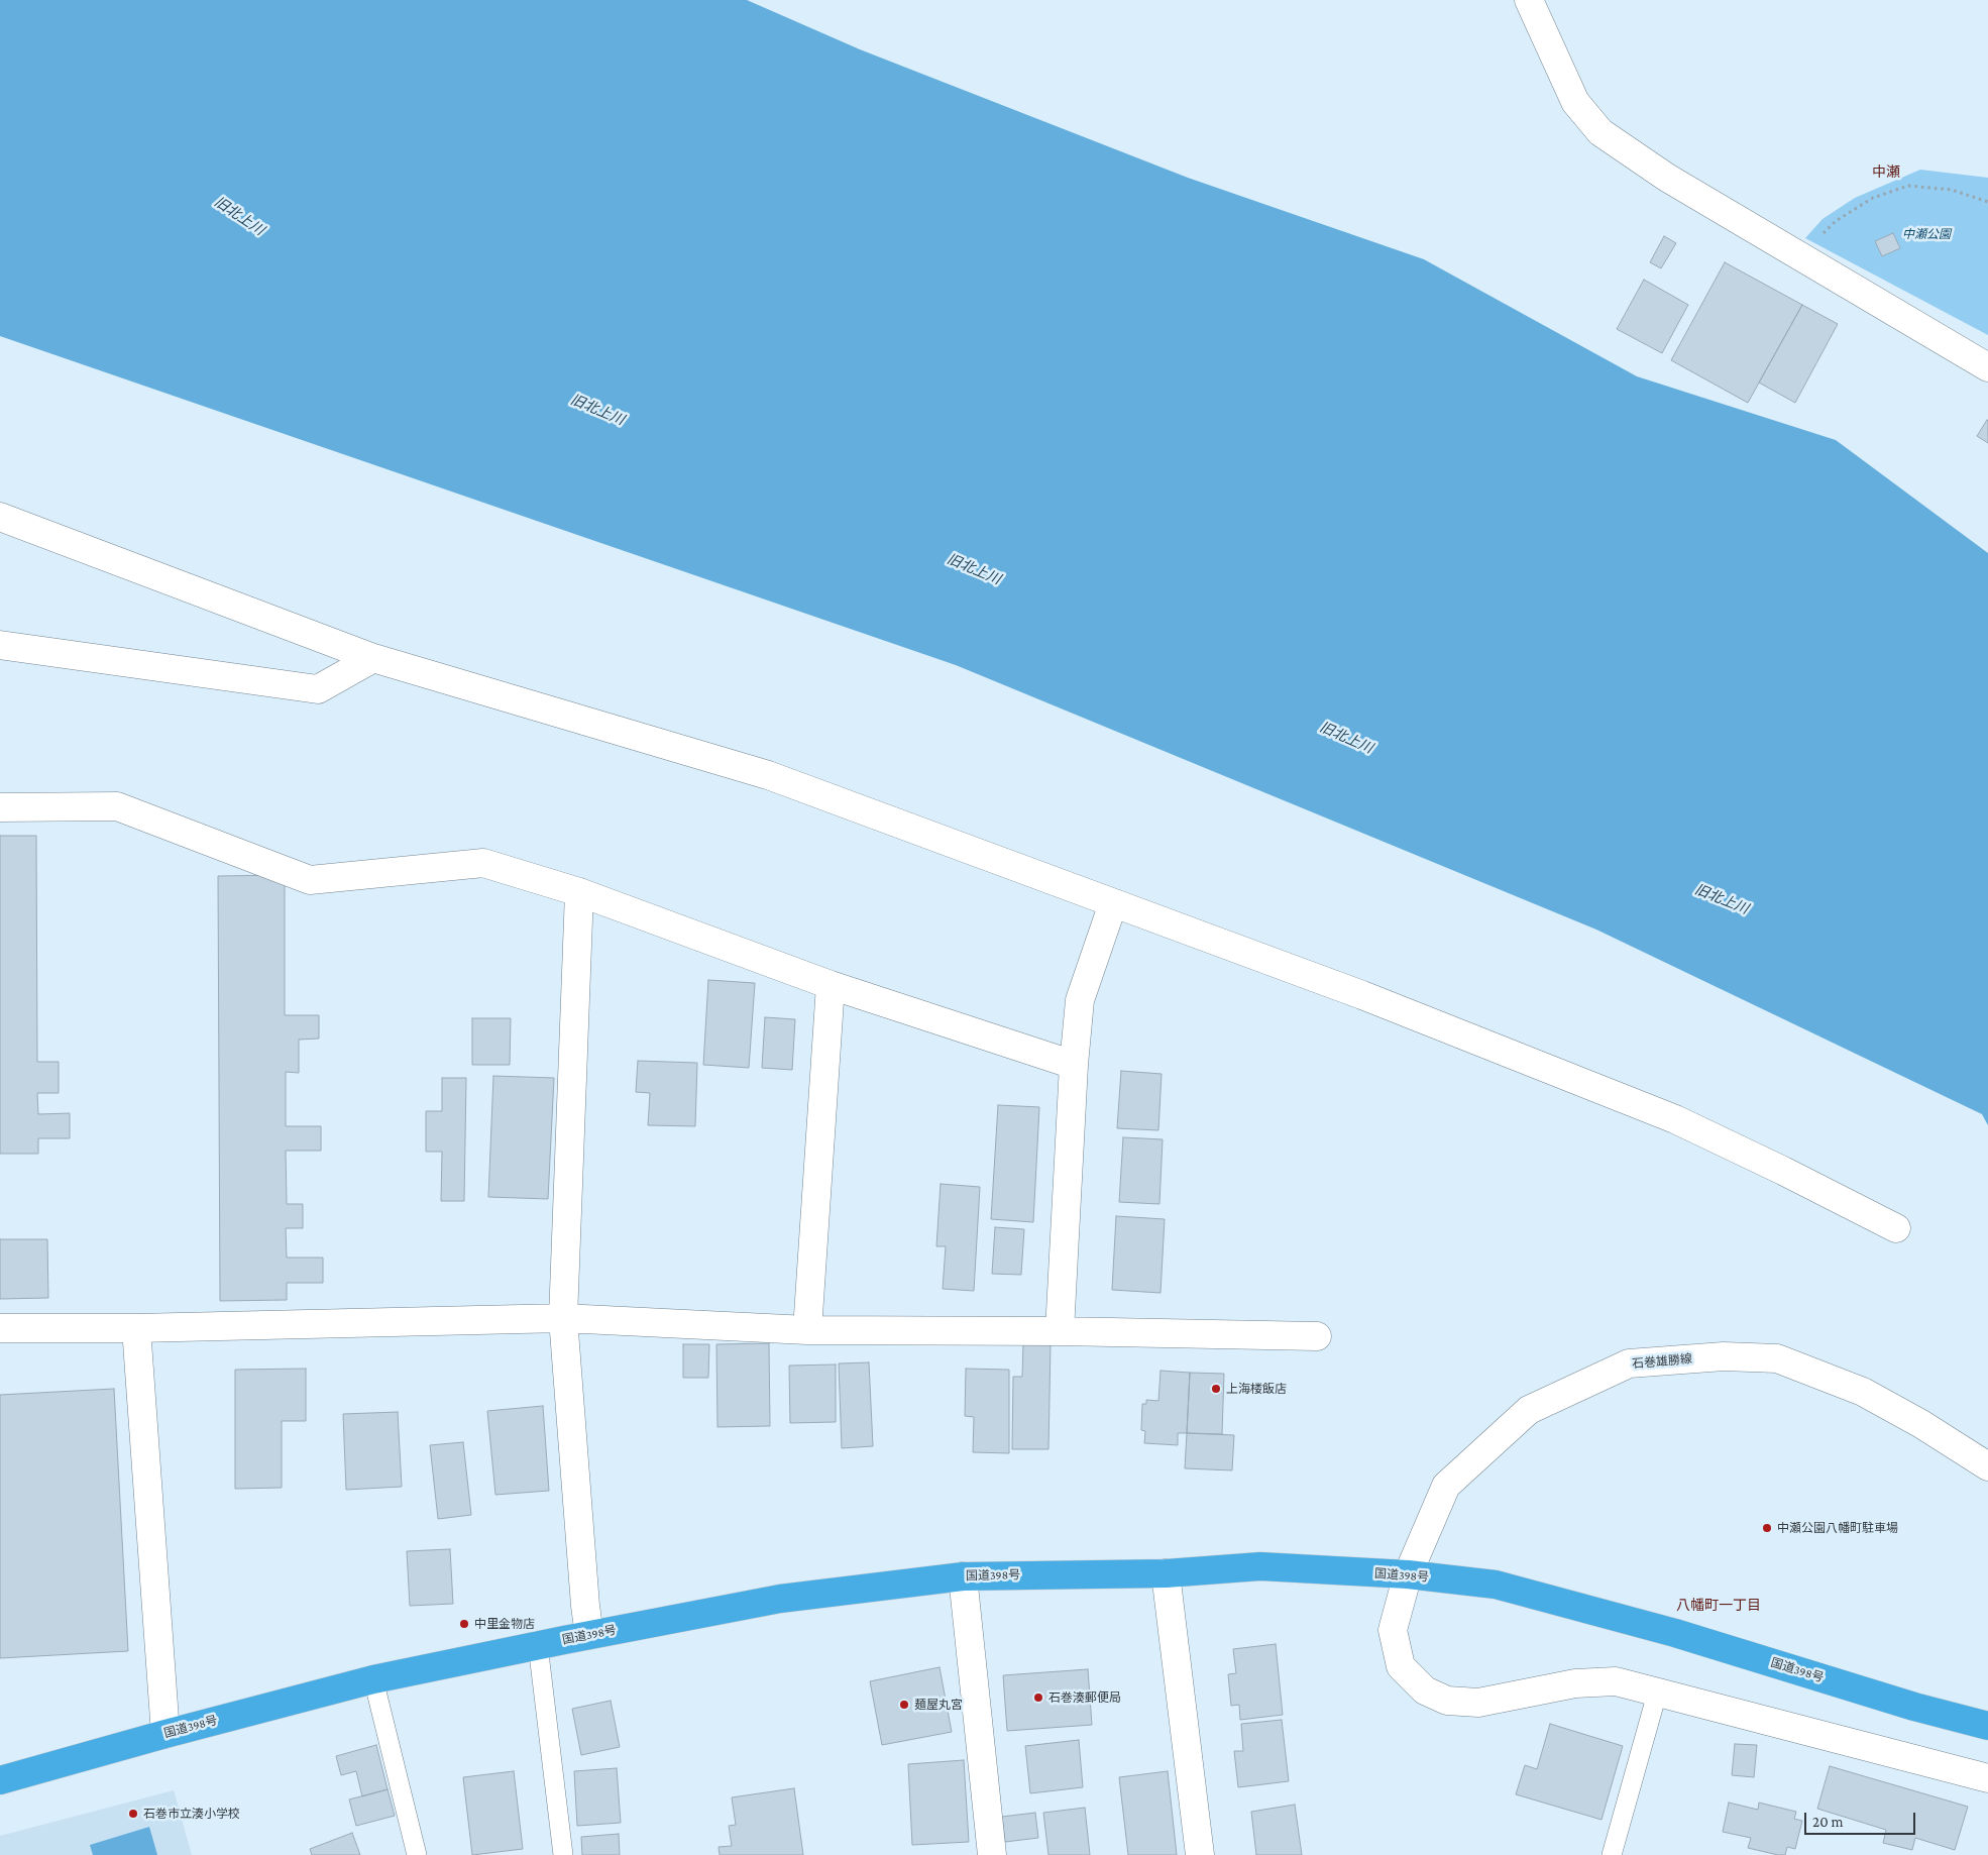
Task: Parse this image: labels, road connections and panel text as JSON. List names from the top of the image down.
{
  "streets": {
    "highway": ["国道398号"],
    "street": ["石巻雄勝線"]
  },
  "crossings": [
    ["石巻雄勝線", "国道398号"]
  ],
  "districts": ["中瀬", "八幡町一丁目"],
  "water": ["旧北上川"],
  "parks": ["中瀬公園"],
  "places": [
    "上海楼飯店",
    "中瀬公園八幡町駐車場",
    "中里金物店",
    "石巻湊郵便局",
    "麺屋丸宮",
    "石巻市立湊小学校"
  ],
  "scale_bar": "20 m"
}
